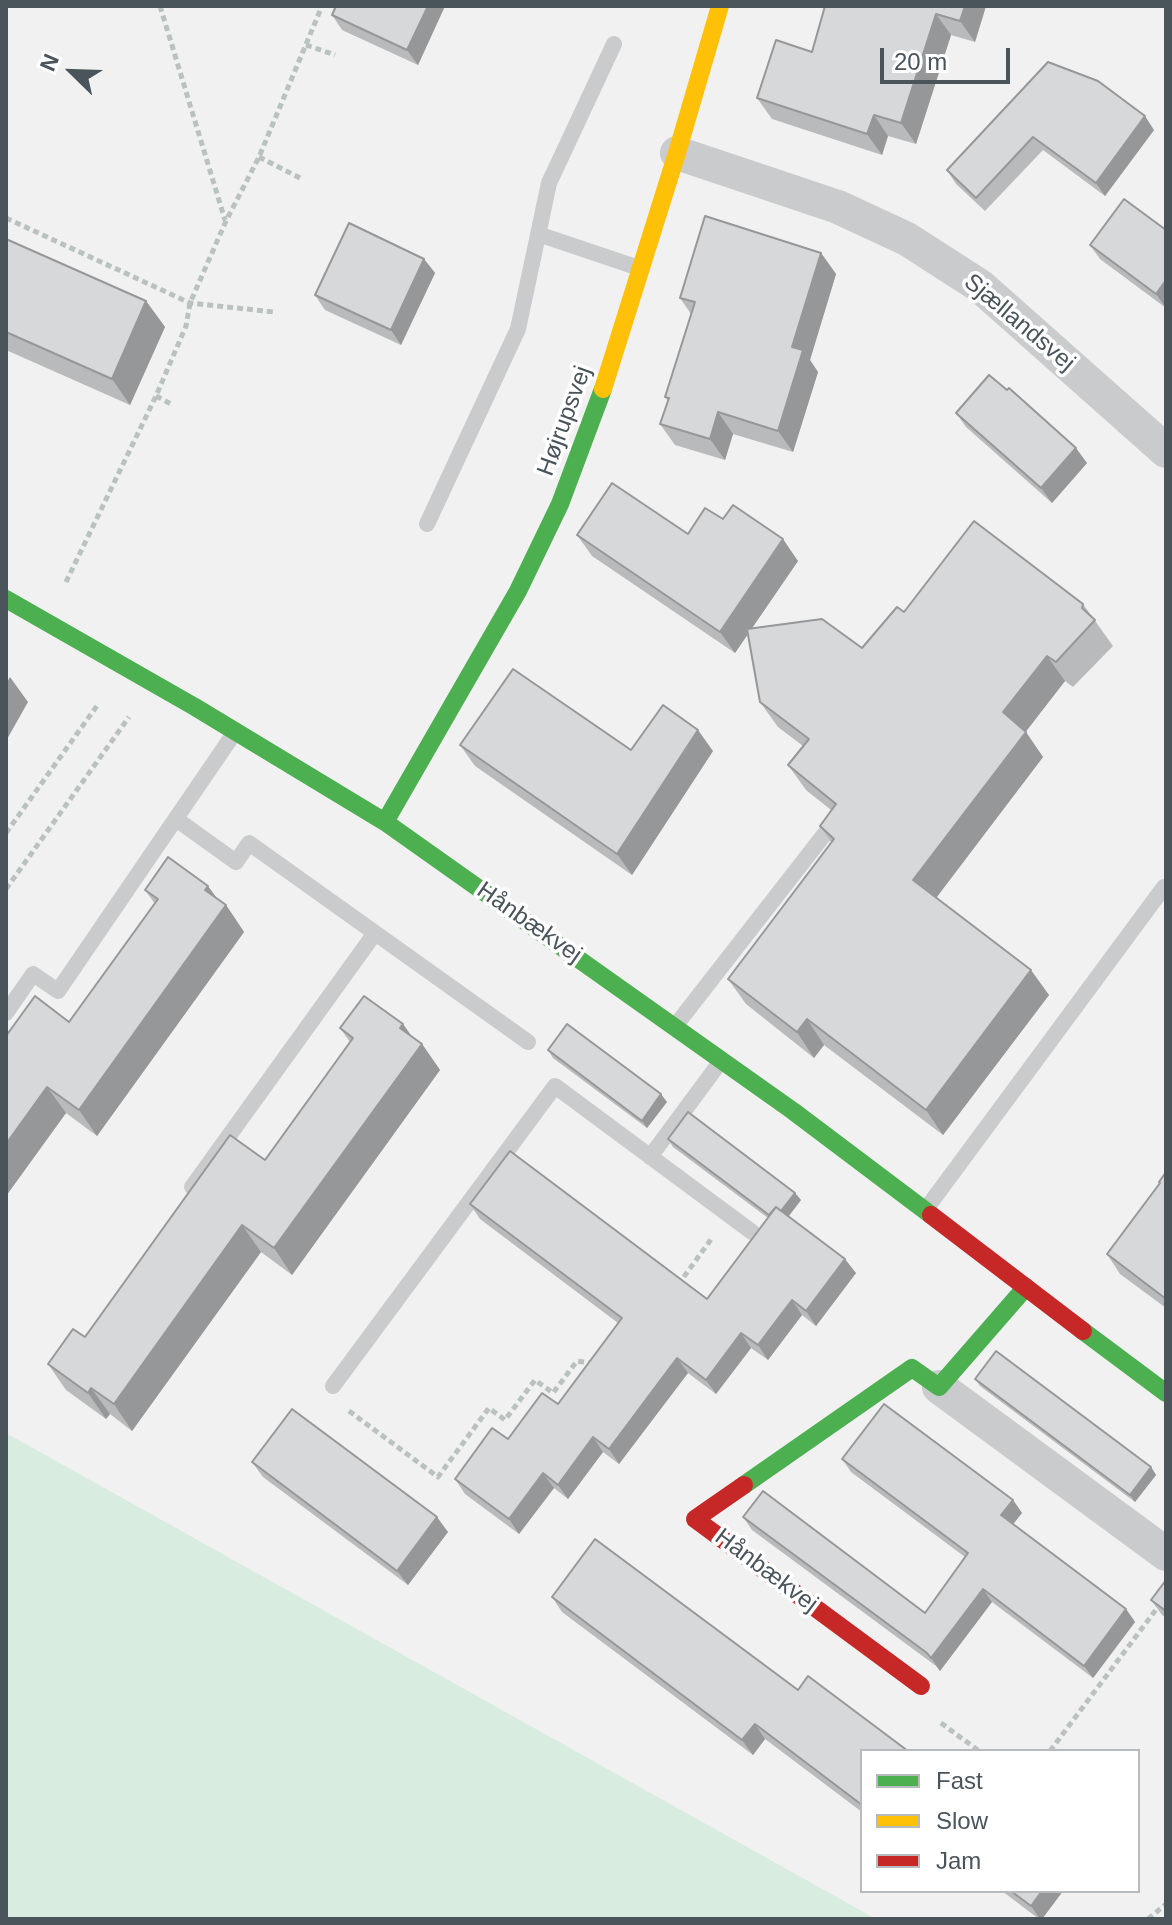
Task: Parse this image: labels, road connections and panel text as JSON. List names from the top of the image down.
{
  "streets": {
    "street": ["Sjællandsvej", "Højrupsvej", "Hånbækvej"]
  },
  "crossings": [
    ["Sjællandsvej", "Højrupsvej"],
    ["Højrupsvej", "Hånbækvej"]
  ],
  "legend": ["Fast", "Slow", "Jam"],
  "scale_bar": "20 m",
  "north": "top left"
}
